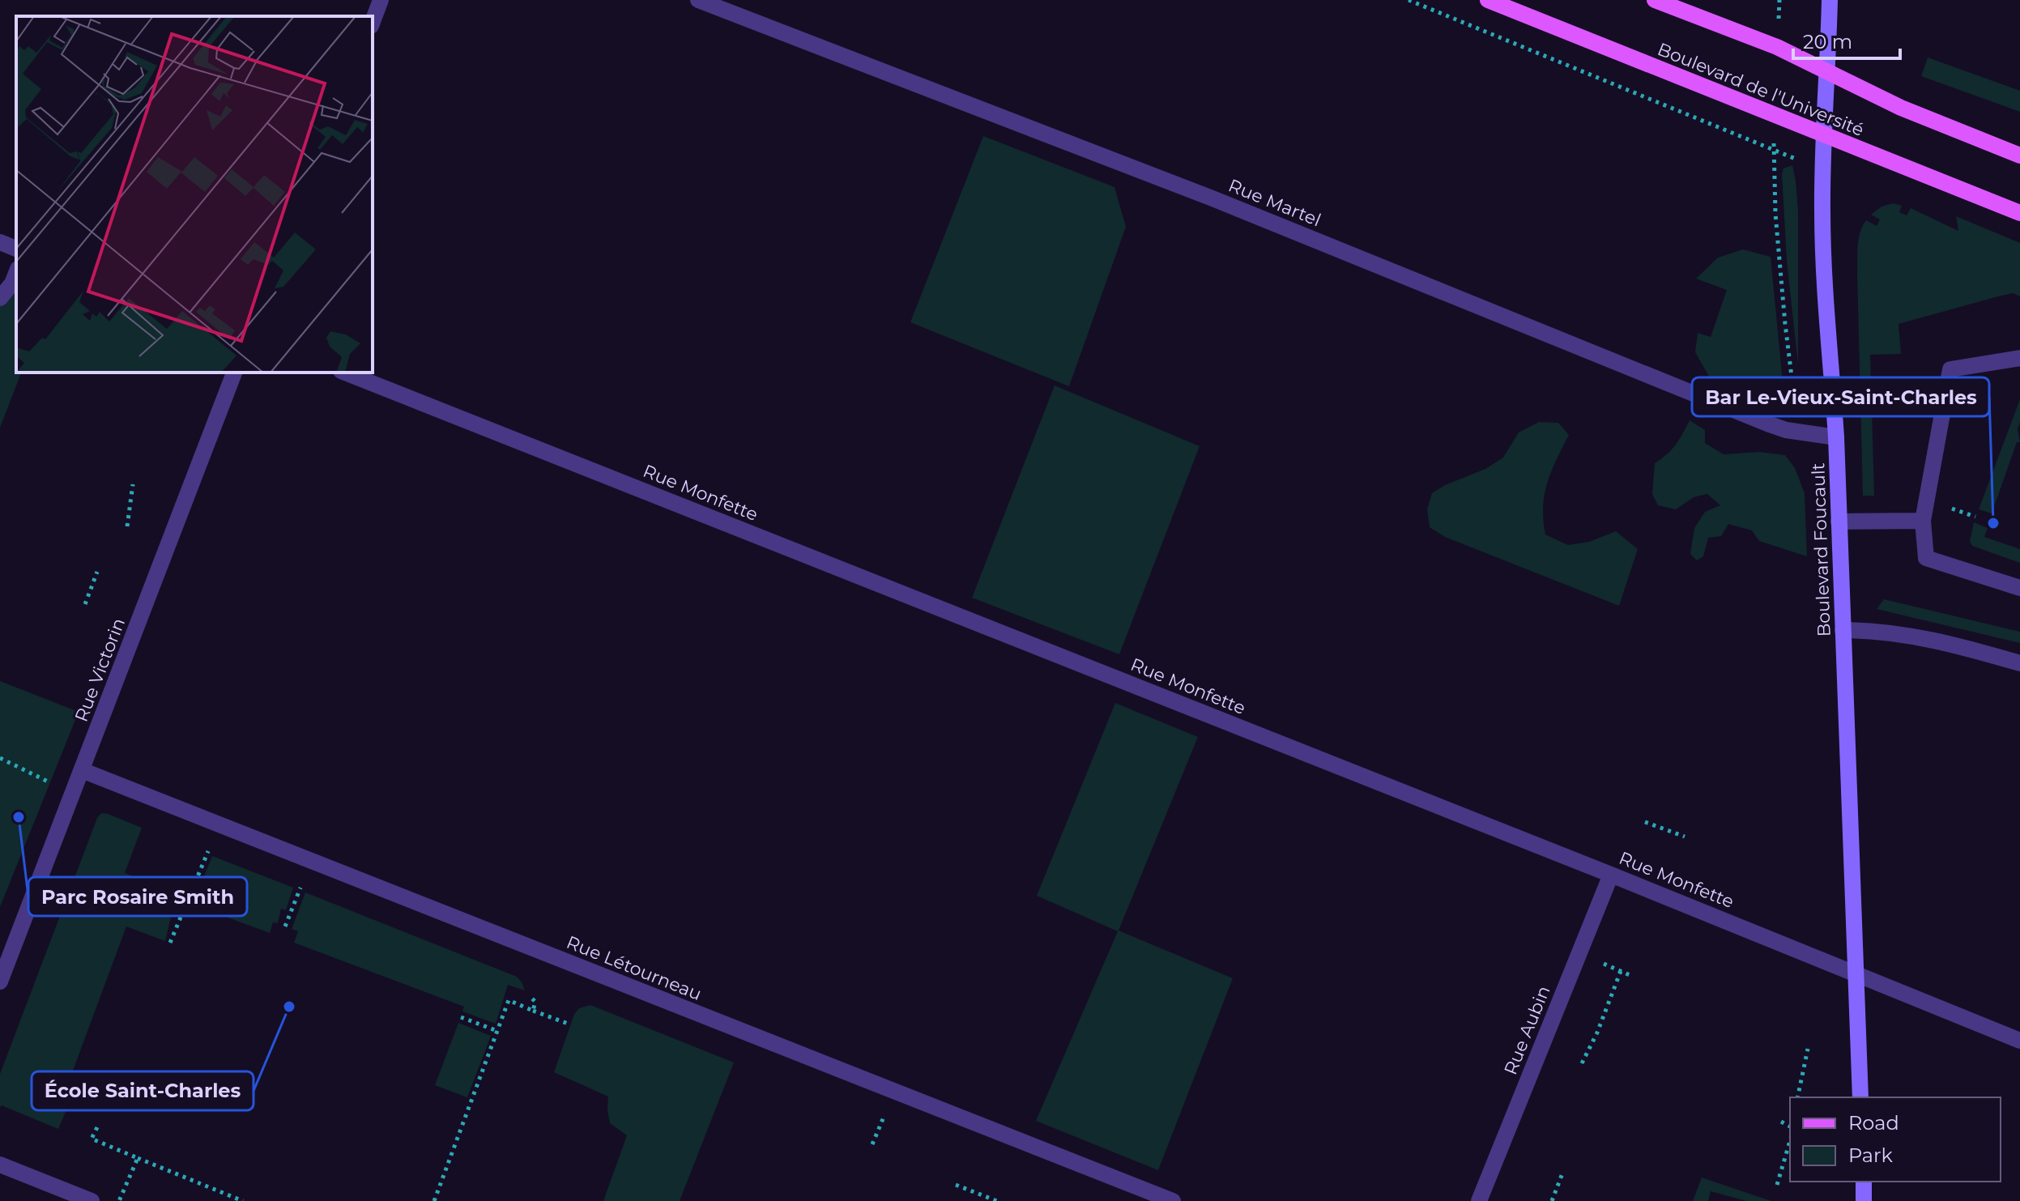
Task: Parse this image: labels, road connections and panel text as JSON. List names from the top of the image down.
{
  "streets": {
    "main road": ["Boulevard de l'Université"],
    "street": [
      "Rue Martel",
      "Rue Monfette",
      "Boulevard Foucault",
      "Rue Victorin",
      "Rue Létourneau",
      "Rue Aubin"
    ]
  },
  "crossings": [
    ["Boulevard de l'Université", "Boulevard Foucault"],
    ["Rue Martel", "Boulevard Foucault"],
    ["Rue Monfette", "Boulevard Foucault"],
    ["Rue Monfette", "Rue Aubin"],
    ["Rue Victorin", "Rue Létourneau"]
  ],
  "places": ["Bar Le-Vieux-Saint-Charles", "Parc Rosaire Smith", "École Saint-Charles"],
  "legend": ["Road", "Park"],
  "scale_bar": "20 m"
}
